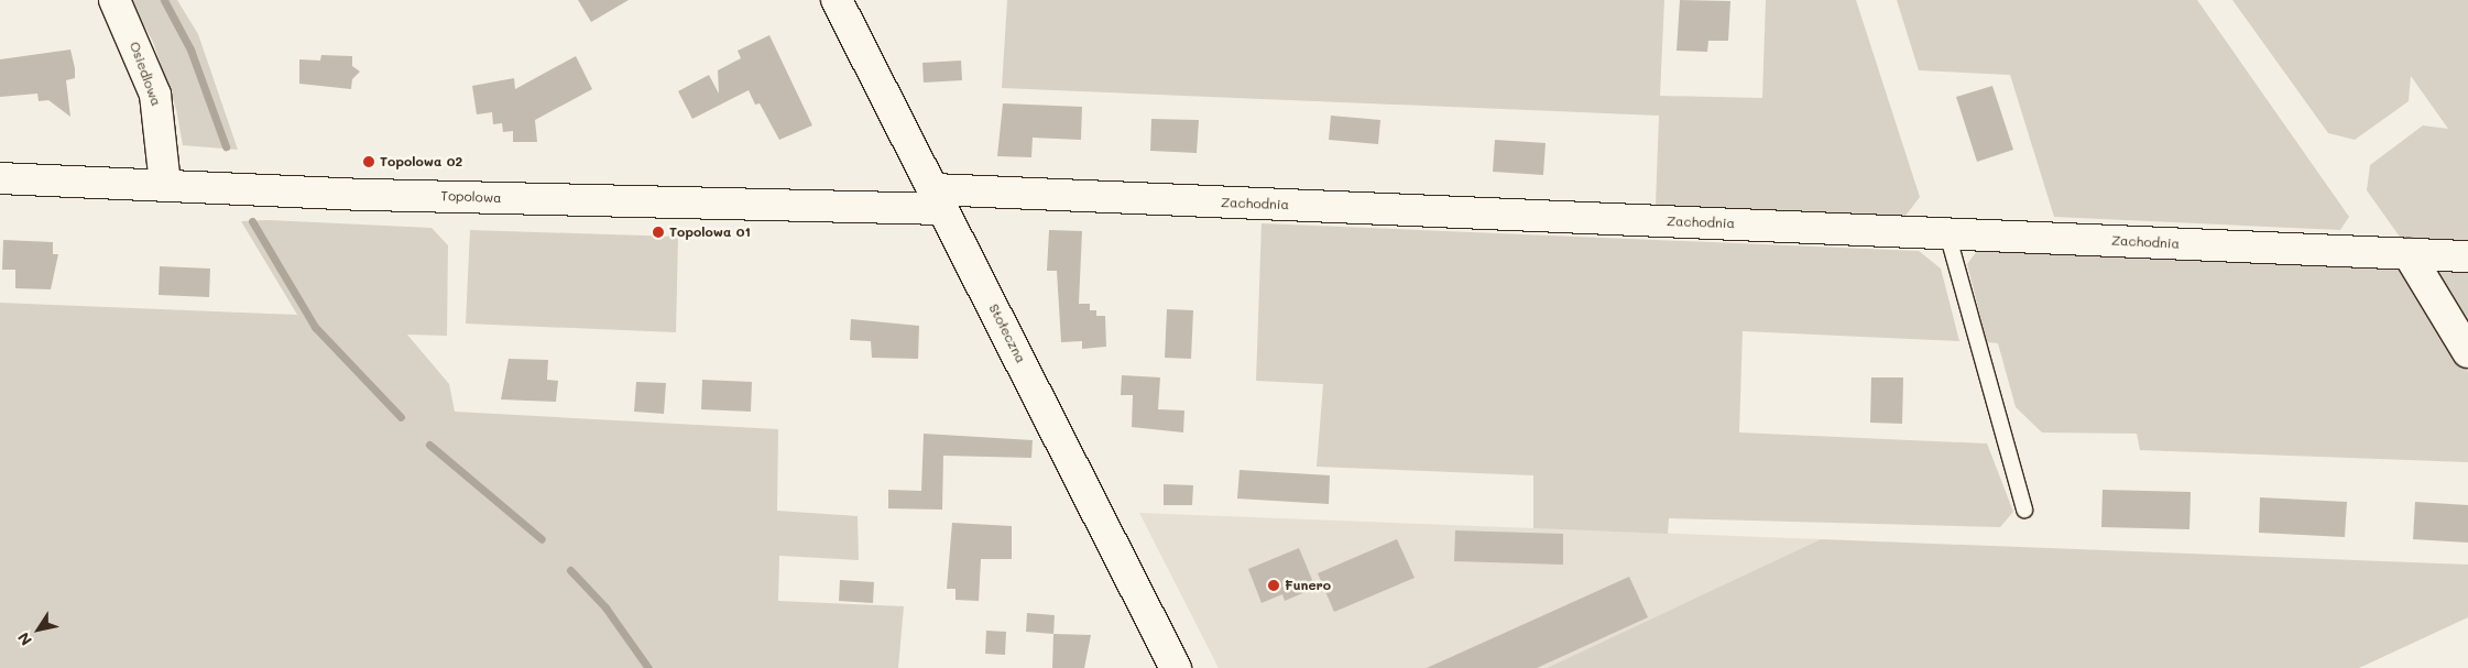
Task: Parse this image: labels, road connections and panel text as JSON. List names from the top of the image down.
{
  "streets": {
    "street": [
      "Osiedlowa",
      "Topolowa",
      "Zachodnia",
      "Stołeczna"
    ]
  },
  "crossings": [
    ["Osiedlowa", "Topolowa"],
    ["Topolowa", "Zachodnia"],
    ["Topolowa", "Stołeczna"],
    ["Zachodnia", "Stołeczna"]
  ],
  "places": ["Topolowa 02", "Topolowa 01", "Funero"],
  "north": "bottom left"
}
